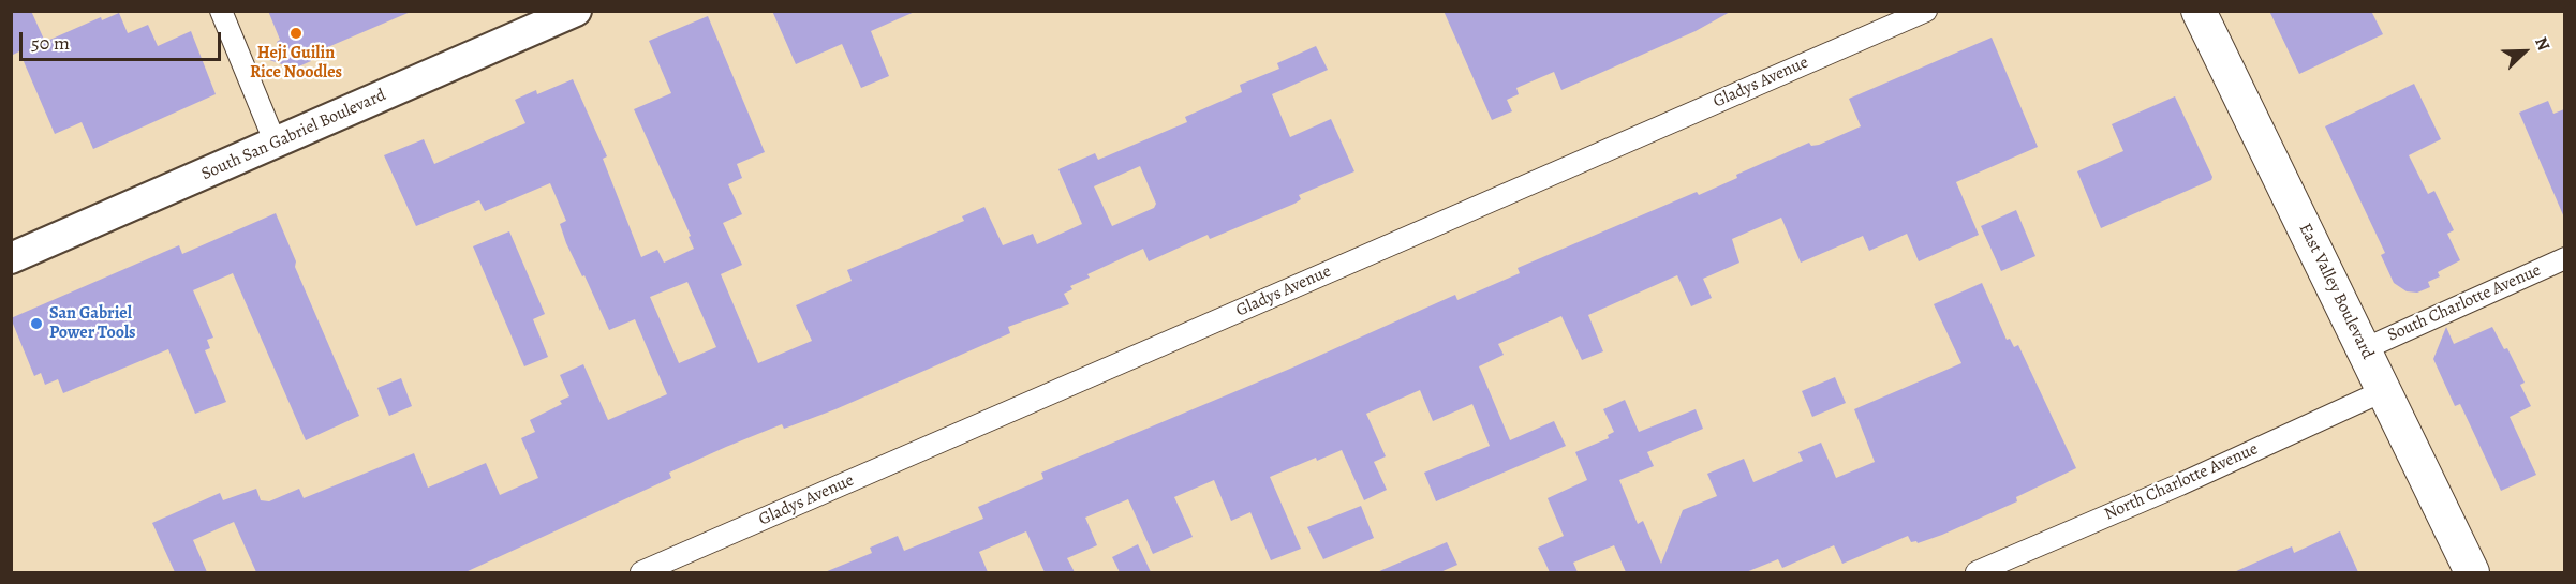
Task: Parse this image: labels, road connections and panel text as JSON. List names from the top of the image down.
{
  "streets": {
    "main road": ["South San Gabriel Boulevard", "East Valley Boulevard"],
    "street": ["Gladys Avenue", "South Charlotte Avenue", "North Charlotte Avenue"]
  },
  "crossings": [
    ["East Valley Boulevard", "South Charlotte Avenue"],
    ["East Valley Boulevard", "North Charlotte Avenue"]
  ],
  "places": ["Heji Guilin Rice Noodles", "San Gabriel Power Tools"],
  "scale_bar": "50 m",
  "north": "top right"
}
